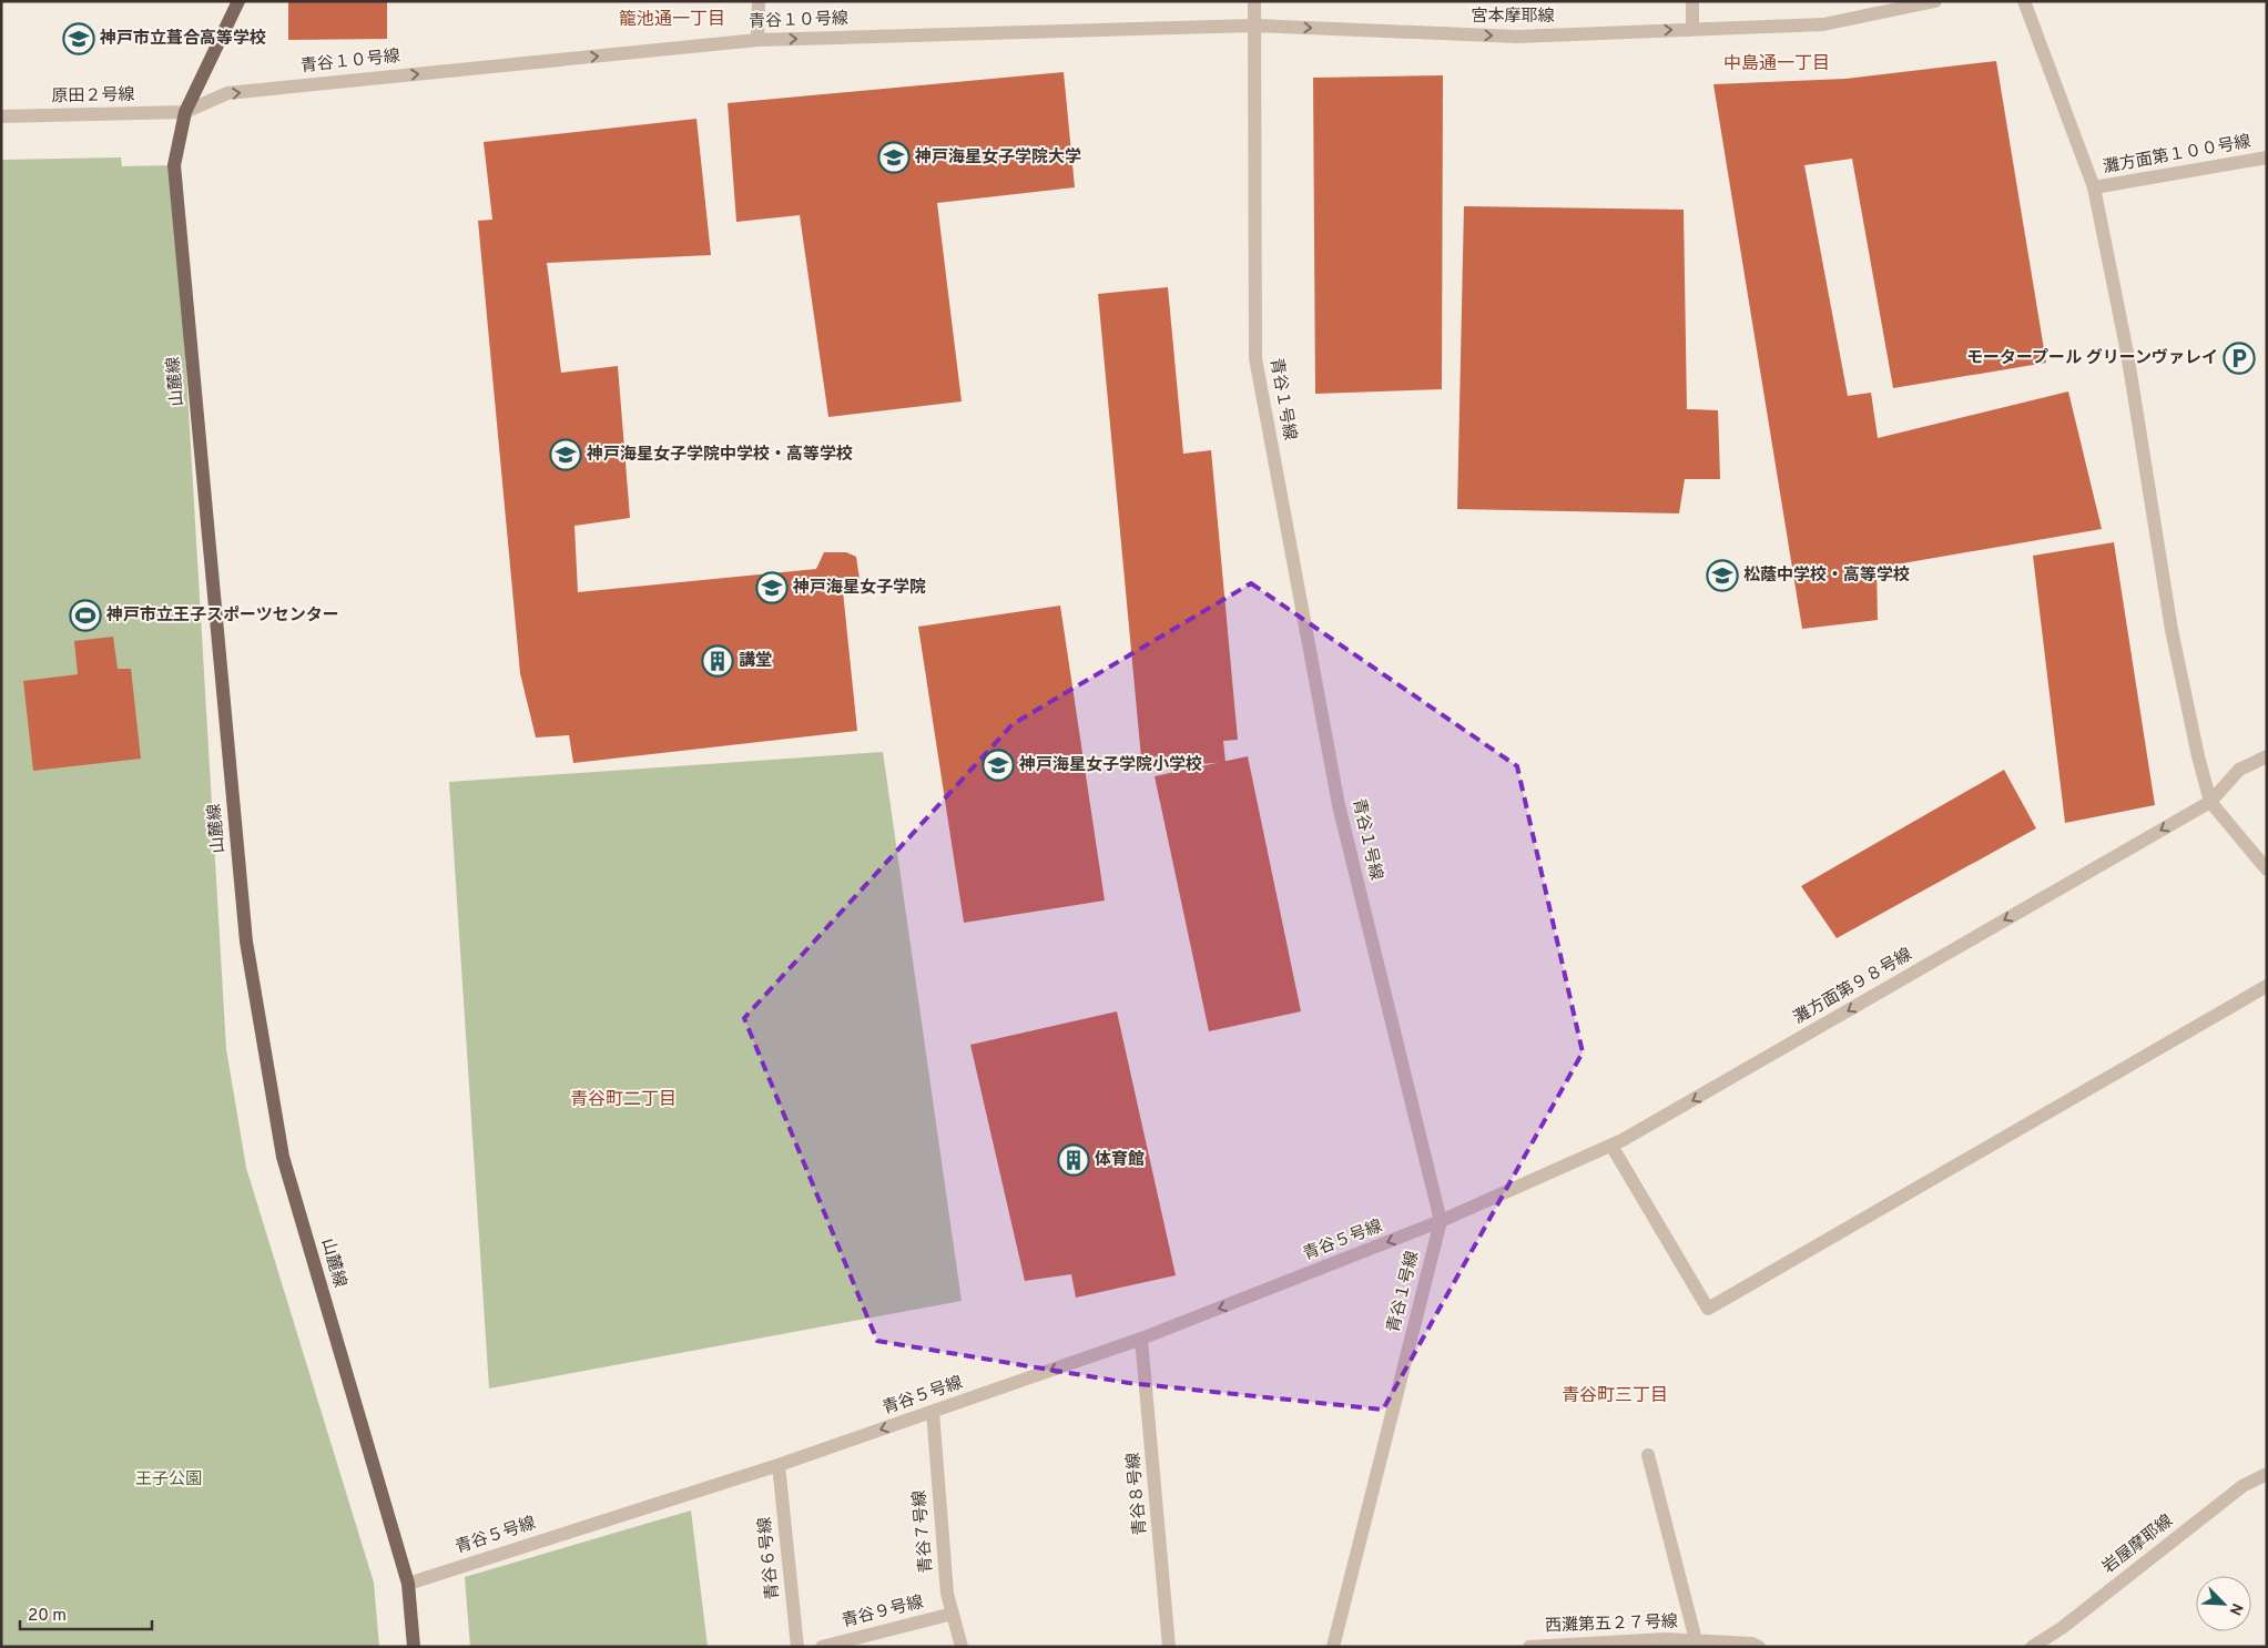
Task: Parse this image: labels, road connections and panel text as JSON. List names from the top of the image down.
{
  "streets": {
    "main road": ["山麓線"],
    "street": [
      "宮本摩耶線",
      "青谷１０号線",
      "原田２号線",
      "灘方面第１００号線",
      "青谷１号線",
      "灘方面第９８号線",
      "青谷５号線",
      "青谷８号線",
      "青谷７号線",
      "岩屋摩耶線",
      "青谷６号線",
      "青谷９号線",
      "西灘第五２７号線"
    ]
  },
  "crossings": [
    ["宮本摩耶線", "青谷１０号線"],
    ["宮本摩耶線", "青谷１号線"],
    ["青谷１０号線", "原田２号線"],
    ["青谷１０号線", "山麓線"],
    ["青谷１０号線", "青谷１号線"],
    ["原田２号線", "山麓線"],
    ["山麓線", "青谷５号線"],
    ["青谷１号線", "灘方面第９８号線"],
    ["青谷１号線", "青谷５号線"],
    ["灘方面第９８号線", "青谷５号線"],
    ["青谷５号線", "青谷８号線"],
    ["青谷５号線", "青谷７号線"],
    ["青谷５号線", "青谷６号線"],
    ["青谷７号線", "青谷９号線"]
  ],
  "one_way": [
    "宮本摩耶線",
    "青谷１０号線",
    "灘方面第９８号線",
    "青谷５号線"
  ],
  "districts": [
    "籠池通一丁目",
    "中島通一丁目",
    "青谷町二丁目",
    "青谷町三丁目"
  ],
  "parks": ["王子公園"],
  "places": {
    "school or university": [
      "神戸市立葺合高等学校",
      "神戸海星女子学院大学",
      "神戸海星女子学院中学校・高等学校",
      "松蔭中学校・高等学校",
      "神戸海星女子学院",
      "神戸海星女子学院小学校"
    ],
    "parking": ["モータープール グリーンヴァレイ"],
    "sports": ["神戸市立王子スポーツセンター"],
    "building": ["講堂", "体育館"]
  },
  "scale_bar": "20 m",
  "north": "bottom right"
}
